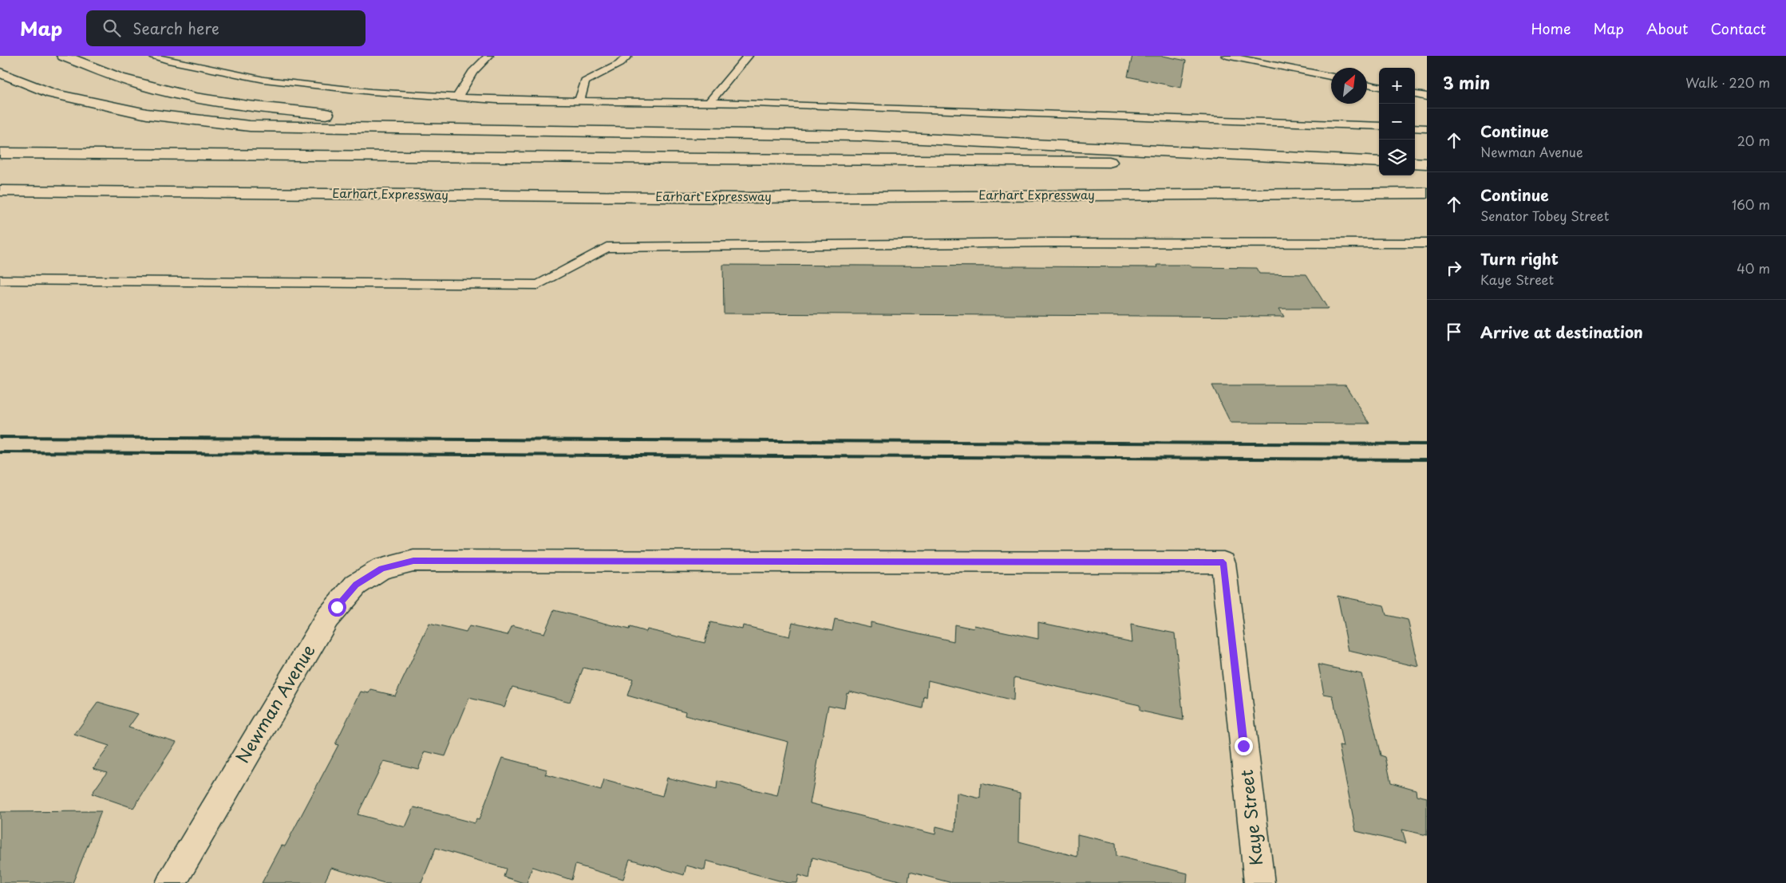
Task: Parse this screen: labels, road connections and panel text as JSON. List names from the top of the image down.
{
  "streets": {
    "main road": ["Earhart Expressway", "Newman Avenue", "Kaye Street"]
  },
  "crossings": [
    ["Newman Avenue", "Kaye Street"]
  ],
  "north": "top right",
  "page": {
    "header": "Map",
    "search": "Search here",
    "nav": [
      "Home",
      "Map",
      "About",
      "Contact"
    ],
    "heading": ["3 min", "Walk · 220 m"],
    "map_buttons": ["+", "−"],
    "list": [
      ["Continue", "Newman Avenue", "20 m"],
      ["Continue", "Senator Tobey Street", "160 m"],
      ["Turn right", "Kaye Street", "40 m"],
      "Arrive at destination"
    ]
  }
}
